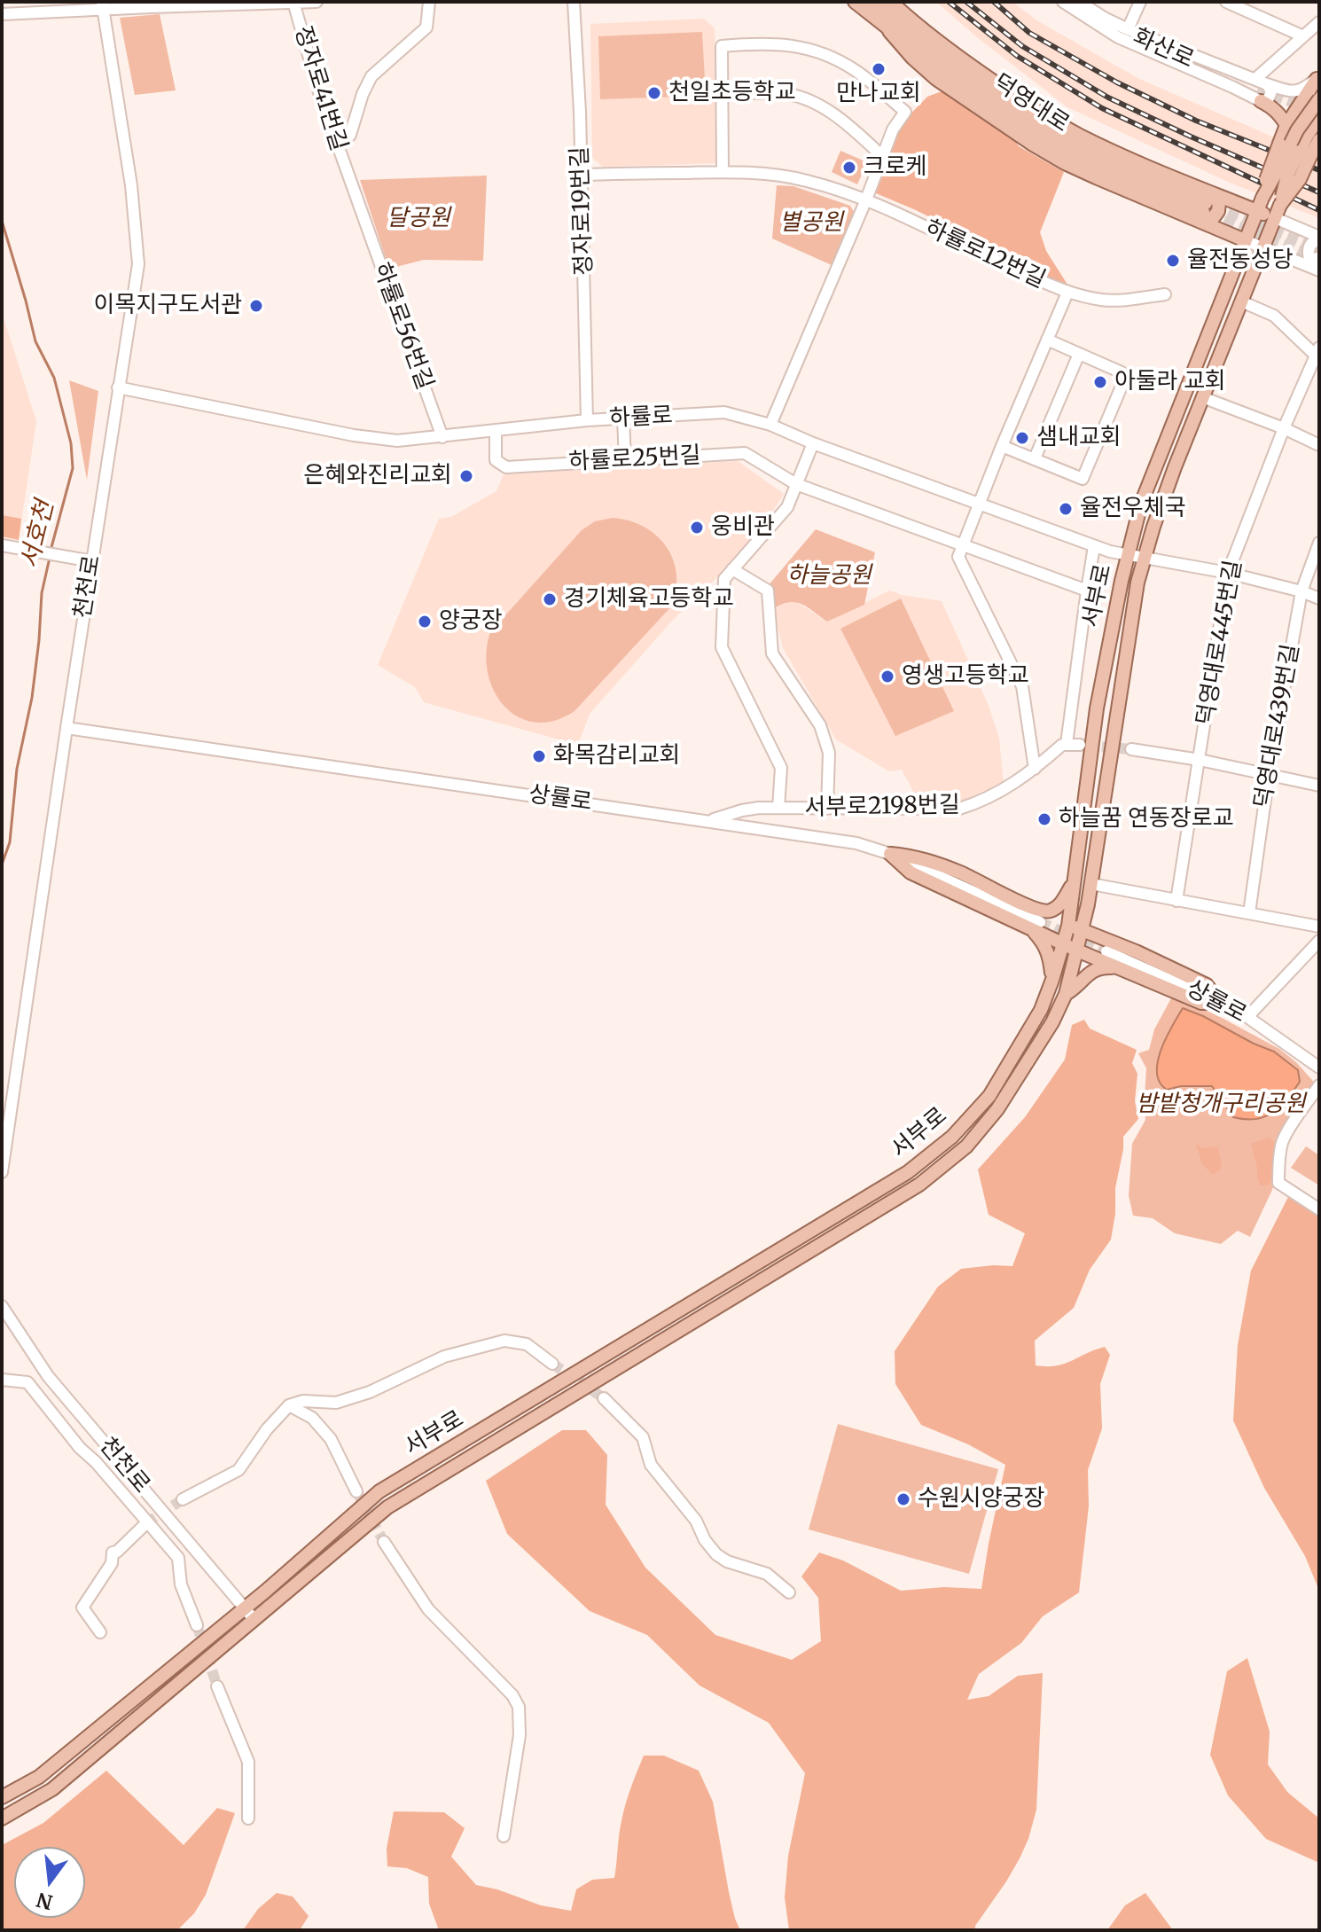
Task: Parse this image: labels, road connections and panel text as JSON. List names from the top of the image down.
{
  "streets": {
    "main road": ["덕영대로", "서부로"],
    "street": [
      "화산로",
      "정자로41번길",
      "정자로19번길",
      "하률로12번길",
      "하률로56번길",
      "하률로",
      "하률로25번길",
      "천천로",
      "덕영대로445번길",
      "덕영대로439번길",
      "상률로",
      "서부로2198번길"
    ]
  },
  "crossings": [
    ["정자로41번길", "하률로56번길"],
    ["정자로19번길", "하률로12번길"],
    ["정자로19번길", "하률로"],
    ["하률로12번길", "하률로"],
    ["하률로12번길", "하률로25번길"],
    ["하률로56번길", "하률로"],
    ["하률로", "하률로25번길"],
    ["하률로", "천천로"],
    ["하률로", "서부로"],
    ["하률로", "덕영대로445번길"],
    ["하률로", "덕영대로439번길"],
    ["천천로", "서부로"],
    ["천천로", "상률로"],
    ["서부로", "덕영대로445번길"],
    ["상률로", "서부로2198번길"]
  ],
  "water": ["서호천"],
  "parks": [
    "달공원",
    "별공원",
    "하늘공원",
    "밤밭청개구리공원"
  ],
  "places": [
    "만나교회",
    "천일초등학교",
    "크로케",
    "율전동성당",
    "이목지구도서관",
    "아둘라 교회",
    "샘내교회",
    "은혜와진리교회",
    "율전우체국",
    "웅비관",
    "경기체육고등학교",
    "양궁장",
    "영생고등학교",
    "화목감리교회",
    "하늘꿈 연동장로교",
    "수원시양궁장"
  ],
  "north": "bottom"
}
